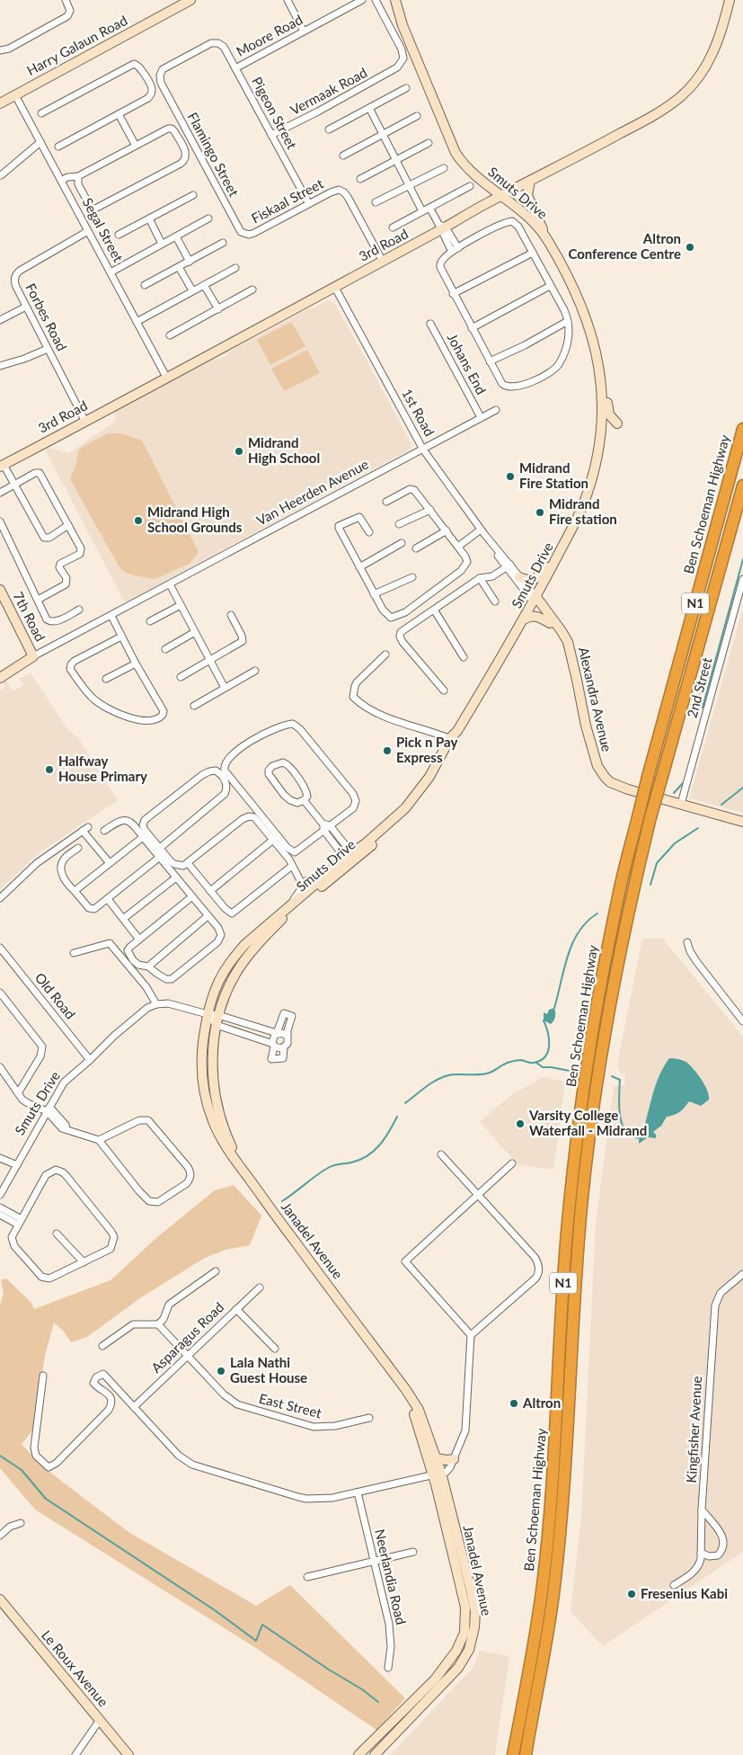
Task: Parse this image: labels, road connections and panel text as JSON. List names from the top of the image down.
{
  "streets": {
    "highway": ["Ben Schoeman Highway", "N1"],
    "main road": [
      "Harry Galaun Road",
      "Smuts Drive",
      "3rd Road",
      "Van Heerden Avenue",
      "7th Road",
      "Alexandra Avenue",
      "Janadel Avenue",
      "Le Roux Avenue"
    ],
    "street": [
      "Moore Road",
      "Vermaak Road",
      "Pigeon Street",
      "Flamingo Street",
      "Fiskaal Street",
      "Segal Street",
      "Forbes Road",
      "Johans End",
      "1st Road",
      "2nd Street",
      "Old Road",
      "Asparagus Road",
      "East Street",
      "Kingfisher Avenue",
      "Neerlandia Road"
    ]
  },
  "crossings": [
    ["Moore Road", "Pigeon Street"],
    ["Harry Galaun Road", "Segal Street"],
    ["Vermaak Road", "Pigeon Street"],
    ["Pigeon Street", "Flamingo Street"],
    ["Pigeon Street", "Fiskaal Street"],
    ["Flamingo Street", "Fiskaal Street"],
    ["Smuts Drive", "3rd Road"],
    ["Smuts Drive", "1st Road"],
    ["Smuts Drive", "Alexandra Avenue"],
    ["Smuts Drive", "Old Road"],
    ["Smuts Drive", "Janadel Avenue"],
    ["Fiskaal Street", "3rd Road"],
    ["Segal Street", "3rd Road"],
    ["Segal Street", "Forbes Road"],
    ["3rd Road", "Forbes Road"],
    ["3rd Road", "1st Road"],
    ["Johans End", "Van Heerden Avenue"],
    ["1st Road", "Van Heerden Avenue"],
    ["1st Road", "Alexandra Avenue"],
    ["Van Heerden Avenue", "7th Road"],
    ["2nd Street", "Alexandra Avenue"],
    ["Asparagus Road", "East Street"]
  ],
  "places": [
    "Altron Conference Centre",
    "Midrand High School",
    "Midrand Fire Station",
    "Midrand Fire station",
    "Midrand High School Grounds",
    "Pick n Pay Express",
    "Halfway House Primary",
    "Varsity College Waterfall - Midrand",
    "Lala Nathi Guest House",
    "Altron",
    "Fresenius Kabi"
  ]
}
